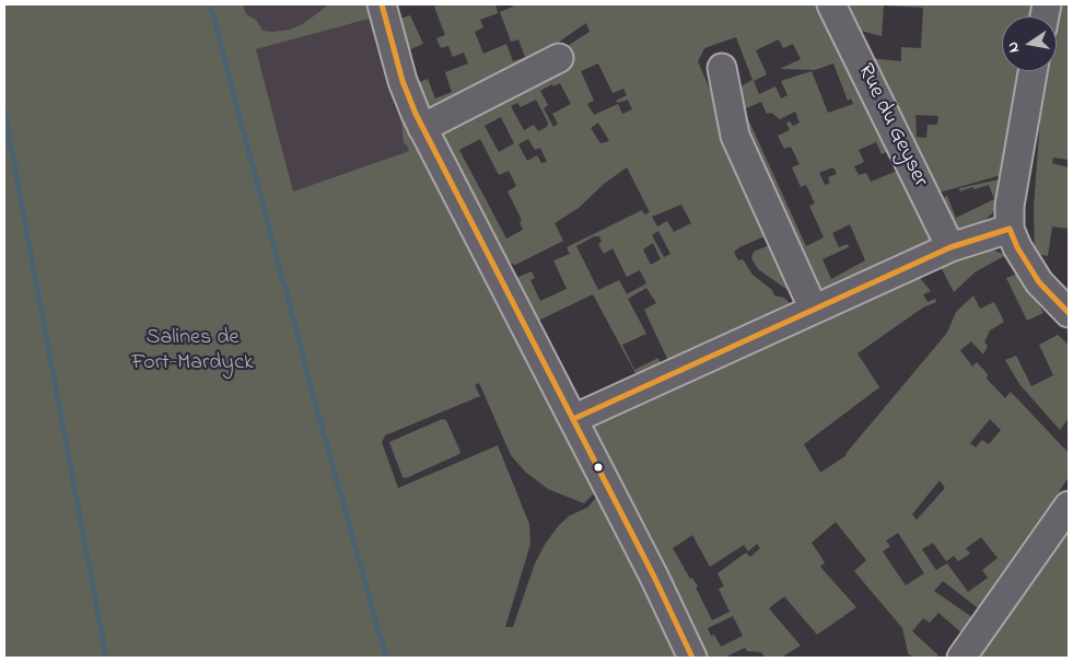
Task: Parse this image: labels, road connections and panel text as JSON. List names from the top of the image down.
{
  "streets": {
    "street": ["Rue du Geyser"]
  },
  "parks": ["Salines de Fort-Mardyck"],
  "north": "left"
}
